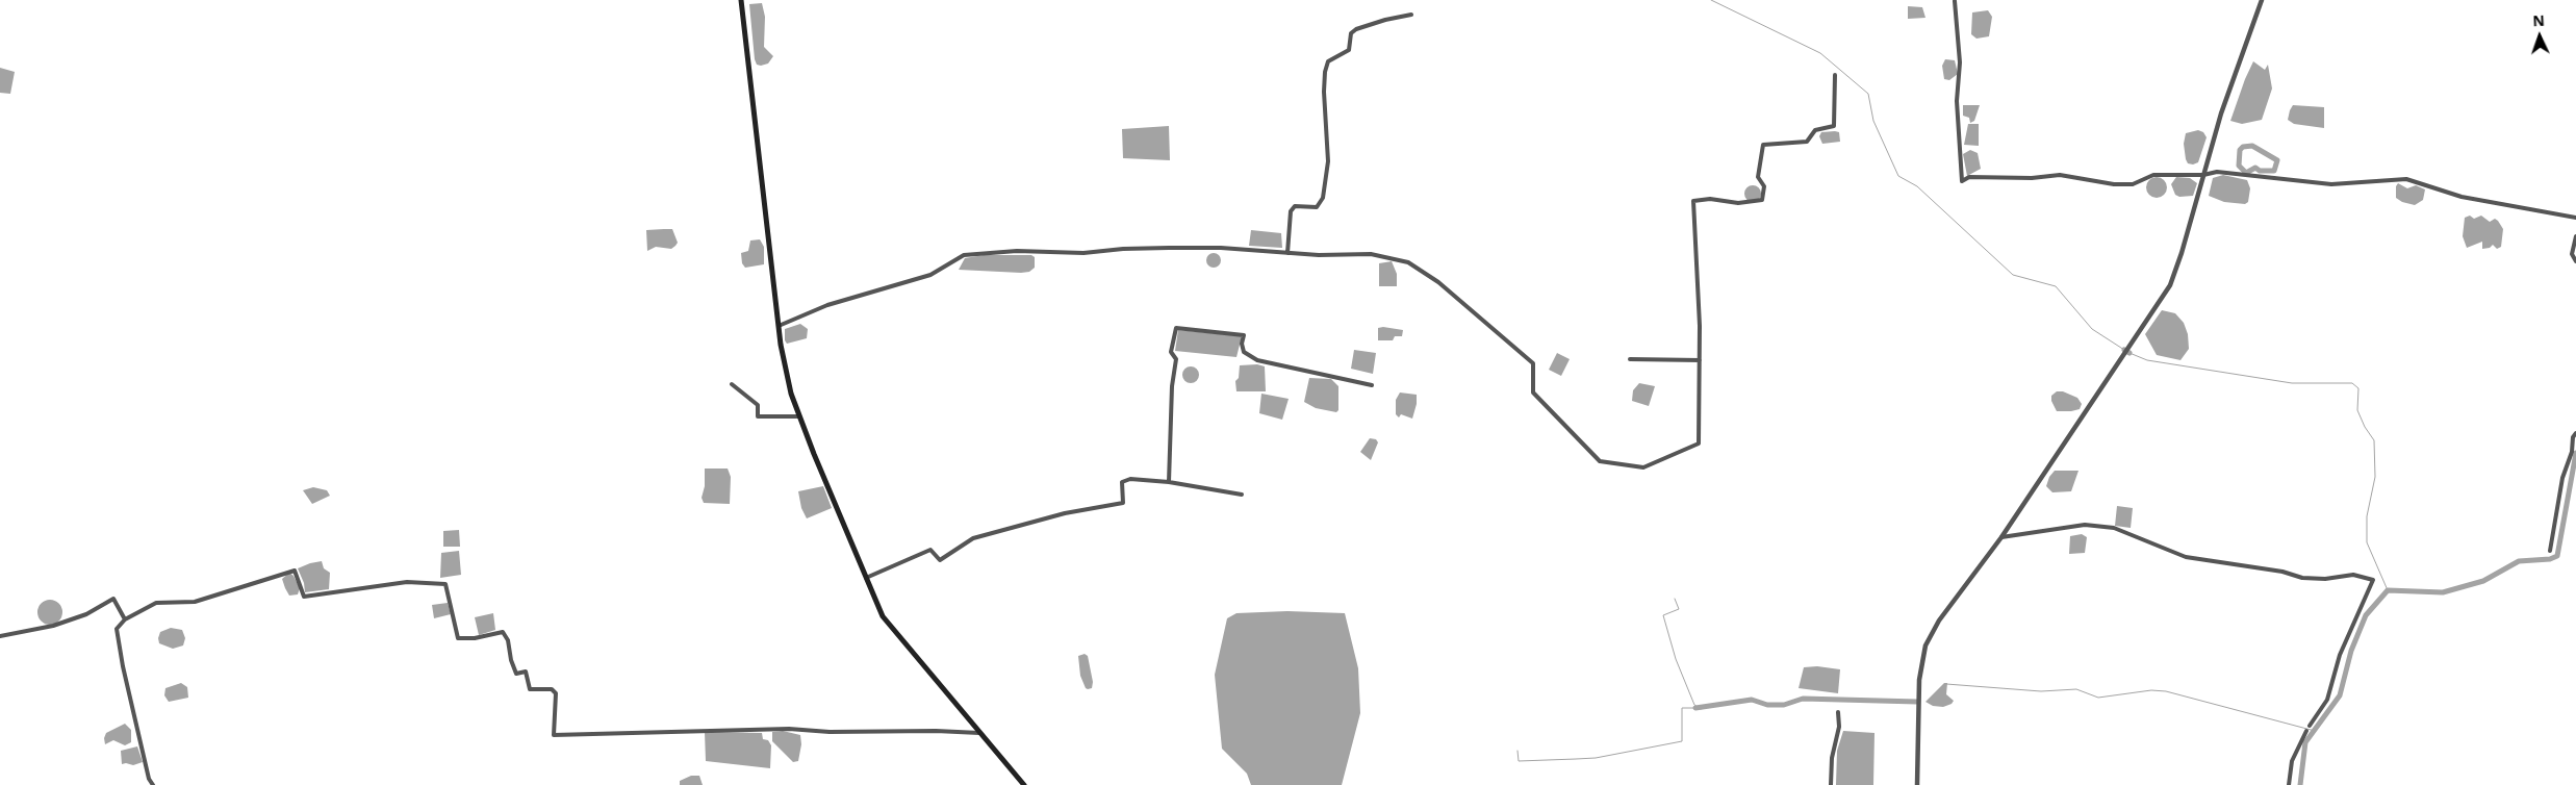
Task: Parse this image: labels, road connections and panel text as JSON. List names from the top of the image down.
{
  "north": "top"
}
